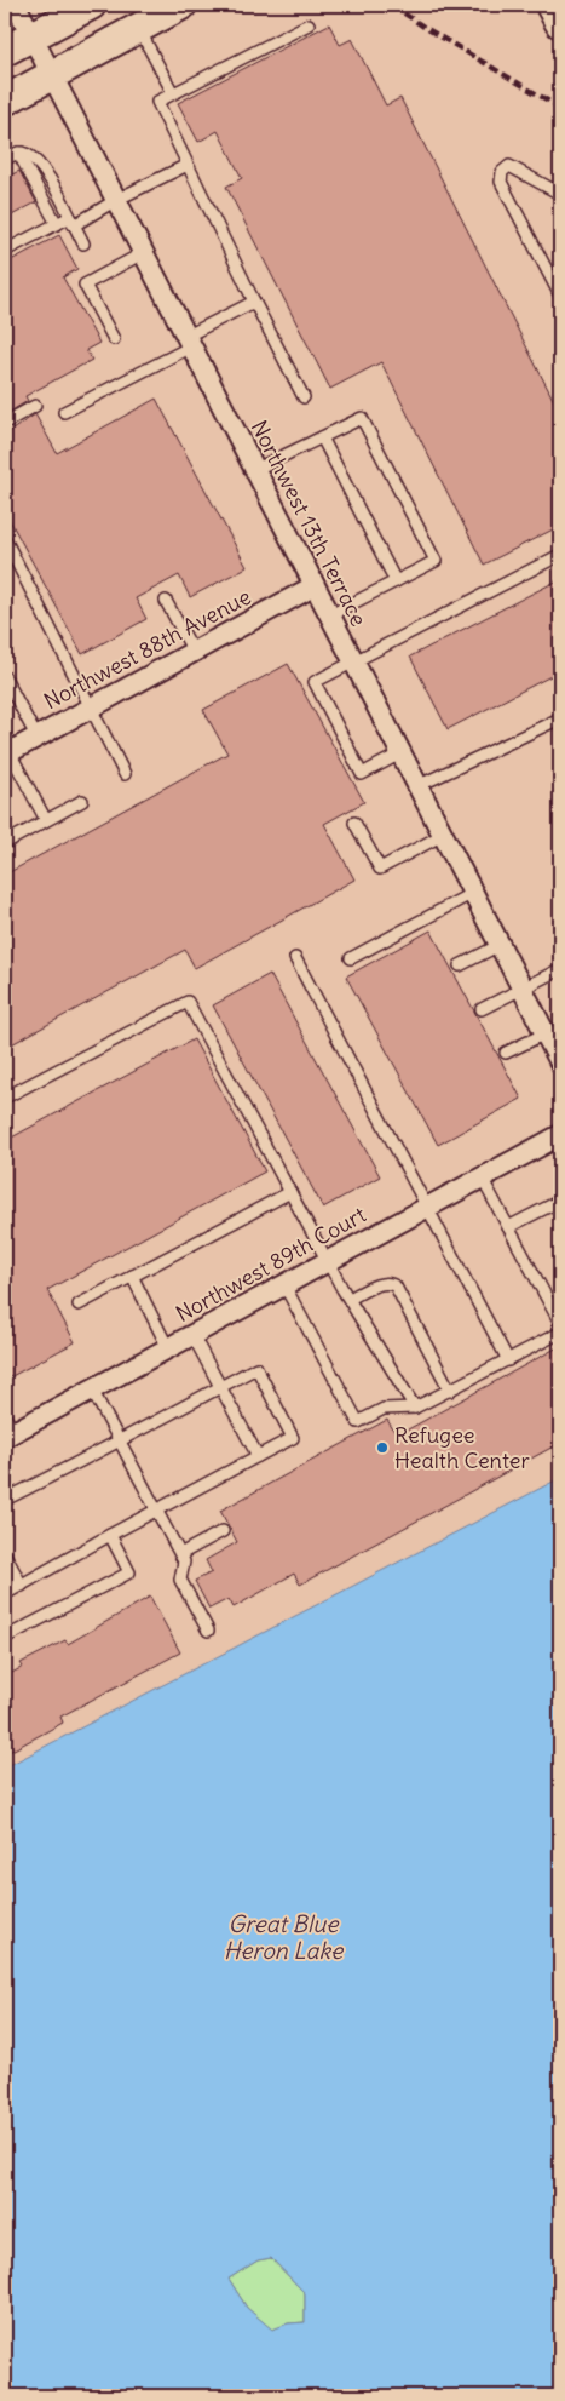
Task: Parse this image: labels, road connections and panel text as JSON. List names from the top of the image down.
{
  "streets": {
    "street": ["Northwest 13th Terrace", "Northwest 88th Avenue", "Northwest 89th Court"]
  },
  "crossings": [
    ["Northwest 13th Terrace", "Northwest 88th Avenue"]
  ],
  "water": ["Great Blue Heron Lake"],
  "places": ["Refugee Health Center"]
}
